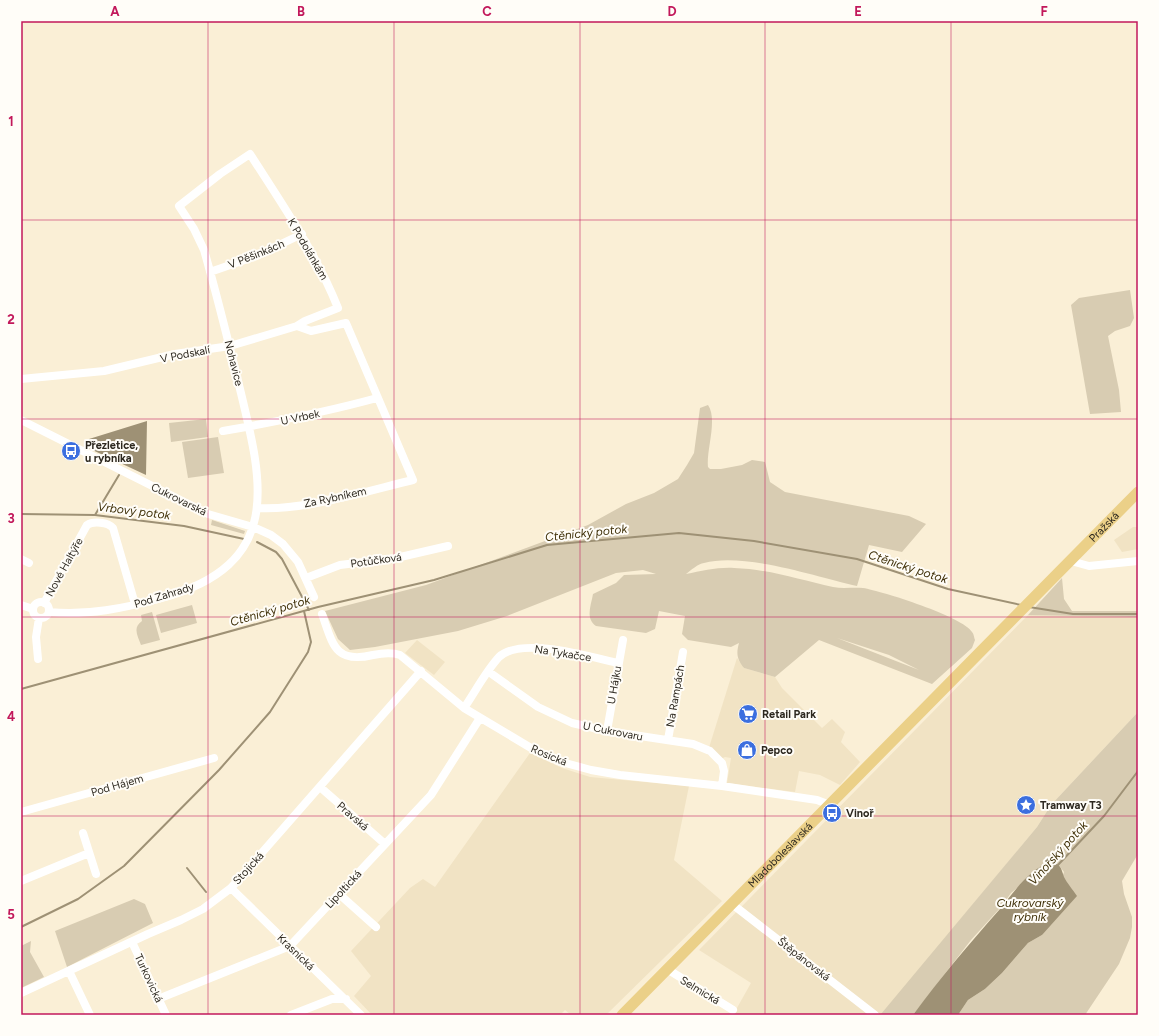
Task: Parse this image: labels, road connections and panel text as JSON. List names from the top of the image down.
{
  "streets": {
    "main road": ["Pražská", "Mladoboleslavská"],
    "street": [
      "K Podolánkám",
      "V Pěšinkách",
      "V Podskalí",
      "Nohavice",
      "U Vrbek",
      "Za Rybníkem",
      "Cukrovarská",
      "Potůčková",
      "Nové Haltýře",
      "Pod Zahrady",
      "Na Tykačce",
      "U Hájku",
      "Na Rampách",
      "U Cukrovaru",
      "Rosická",
      "Pod Hájem",
      "Pravská",
      "Stojická",
      "Lipoltická",
      "Krasnická",
      "Štěpánovská",
      "Turkovická",
      "Selmická"
    ]
  },
  "crossings": [
    ["K Podolánkám", "V Pěšinkách"],
    ["K Podolánkám", "V Podskalí"],
    ["K Podolánkám", "Nohavice"],
    ["V Pěšinkách", "Nohavice"],
    ["V Podskalí", "Nohavice"],
    ["V Podskalí", "U Vrbek"],
    ["V Podskalí", "Za Rybníkem"],
    ["Nohavice", "U Vrbek"],
    ["Nohavice", "Za Rybníkem"],
    ["Nohavice", "Cukrovarská"],
    ["Nohavice", "Pod Zahrady"],
    ["U Vrbek", "Za Rybníkem"],
    ["Cukrovarská", "Potůčková"],
    ["Cukrovarská", "Pod Zahrady"],
    ["Pražská", "Mladoboleslavská"],
    ["Nové Haltýře", "Pod Zahrady"],
    ["Na Tykačce", "U Hájku"],
    ["Na Tykačce", "U Cukrovaru"],
    ["Na Tykačce", "Rosická"],
    ["U Hájku", "U Cukrovaru"],
    ["Na Rampách", "U Cukrovaru"],
    ["U Cukrovaru", "Rosická"],
    ["Rosická", "Mladoboleslavská"],
    ["Rosická", "Stojická"],
    ["Rosická", "Lipoltická"],
    ["Pravská", "Stojická"],
    ["Pravská", "Lipoltická"],
    ["Mladoboleslavská", "Štěpánovská"],
    ["Mladoboleslavská", "Selmická"],
    ["Stojická", "Krasnická"],
    ["Stojická", "Turkovická"],
    ["Lipoltická", "Krasnická"],
    ["Lipoltická", "Turkovická"]
  ],
  "water": [
    "Vrbový potok",
    "Ctěnický potok",
    "Vinořský potok",
    "Cukrovarský rybník"
  ],
  "places": {
    "bus stop": ["Přezletice, u rybníka", "Vinoř"],
    "supermarket": ["Retail Park"],
    "shop": ["Pepco"],
    "place": ["Tramway T3"]
  },
  "grid": {
    "columns": [
      "A",
      "B",
      "C",
      "D",
      "E",
      "F"
    ],
    "rows": [
      "1",
      "2",
      "3",
      "4",
      "5"
    ]
  }
}
